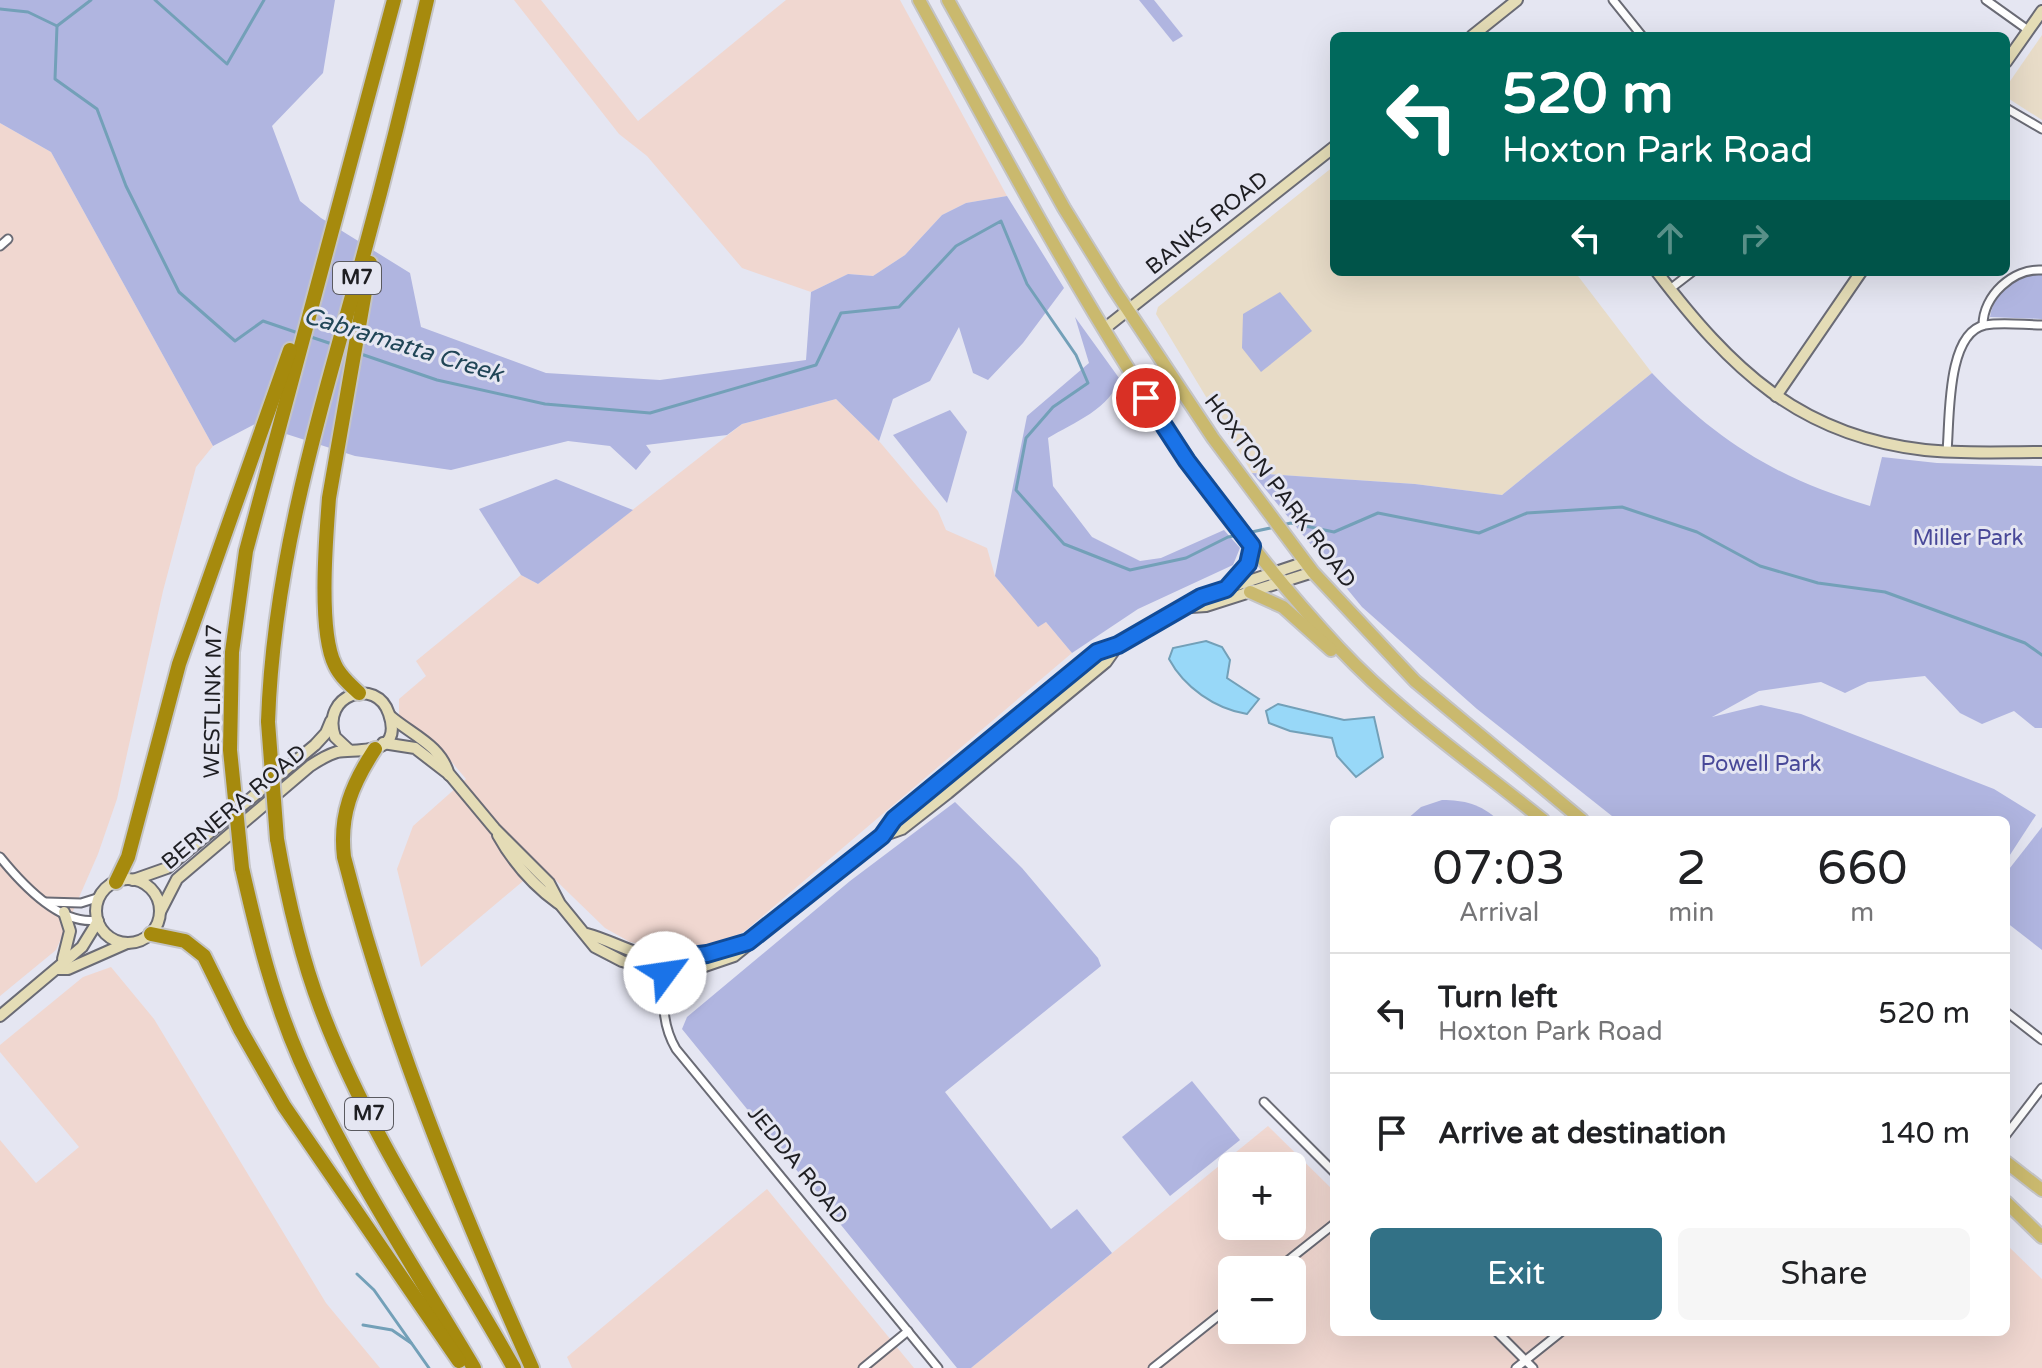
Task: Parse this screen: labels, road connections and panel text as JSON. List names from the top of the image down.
{
  "streets": {
    "highway": ["M7", "WESTLINK M7"],
    "main road": ["BANKS ROAD", "HOXTON PARK ROAD", "BERNERA ROAD"],
    "street": ["JEDDA ROAD"]
  },
  "crossings": [
    ["BANKS ROAD", "HOXTON PARK ROAD"]
  ],
  "water": ["Cabramatta Creek"],
  "parks": ["Miller Park", "Powell Park"],
  "page": {
    "turn": ["520 m", "Hoxton Park Road"],
    "eta": [
      "07:03",
      "Arrival",
      "2",
      "min",
      "660",
      "m"
    ],
    "list": [
      {
        "name": "Turn left",
        "note": "Hoxton Park Road",
        "value": "520 m"
      },
      {
        "name": "Arrive at destination",
        "value": "140 m"
      }
    ],
    "map_buttons": ["+", "−"],
    "buttons": ["Exit", "Share"]
  }
}
